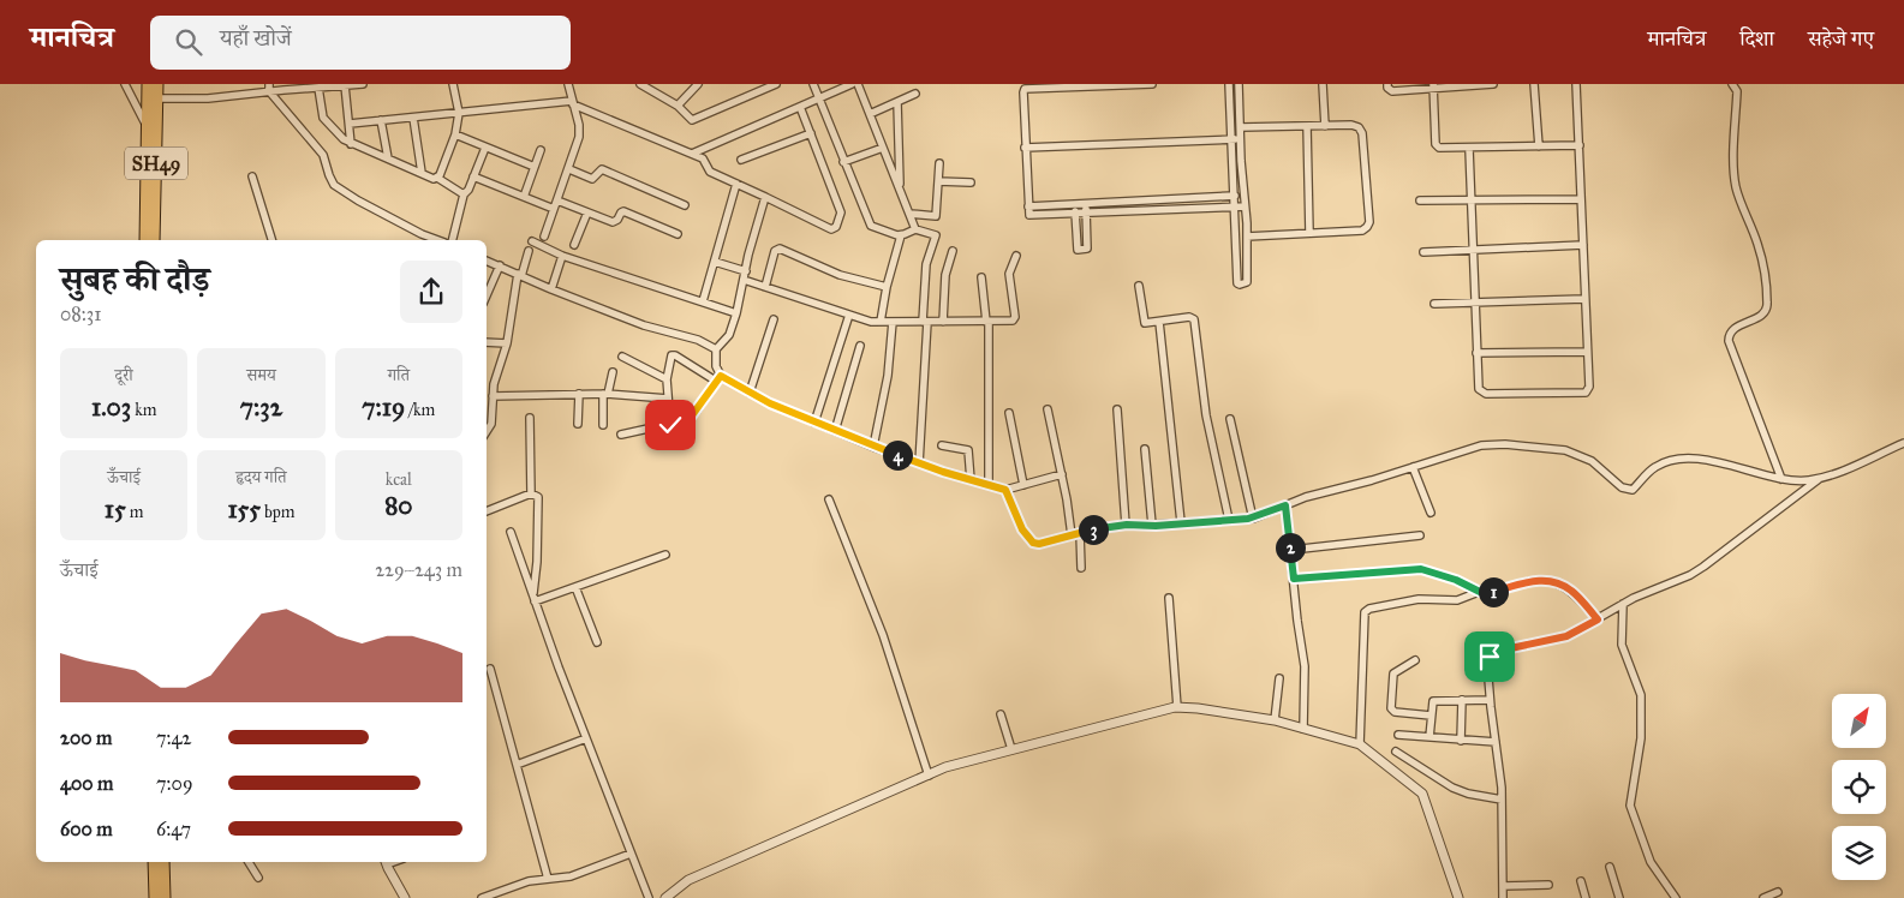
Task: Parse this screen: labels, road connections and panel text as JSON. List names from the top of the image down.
{
  "streets": {
    "main road": ["SH49"]
  },
  "north": "top right",
  "page": {
    "header": "मानचित्र",
    "search": "यहाँ खोजें",
    "nav": ["मानचित्र", "दिशा", "सहेजे गए"],
    "heading": ["सुबह की दौड़", "08:31"],
    "stats": [
      ["दूरी", "1.03 km"],
      ["समय", "7:32"],
      ["गति", "7:19 /km"],
      ["ऊँचाई", "15 m"],
      ["हृदय गति", "155 bpm"],
      ["kcal", "80"]
    ],
    "pins": [
      "4",
      "3",
      "2",
      "1"
    ],
    "chart": ["ऊँचाई", "229–243 m"],
    "list": [
      {
        "name": "200 m",
        "note": "7:42"
      },
      {
        "name": "400 m",
        "note": "7:09"
      },
      {
        "name": "600 m",
        "note": "6:47"
      }
    ]
  }
}
